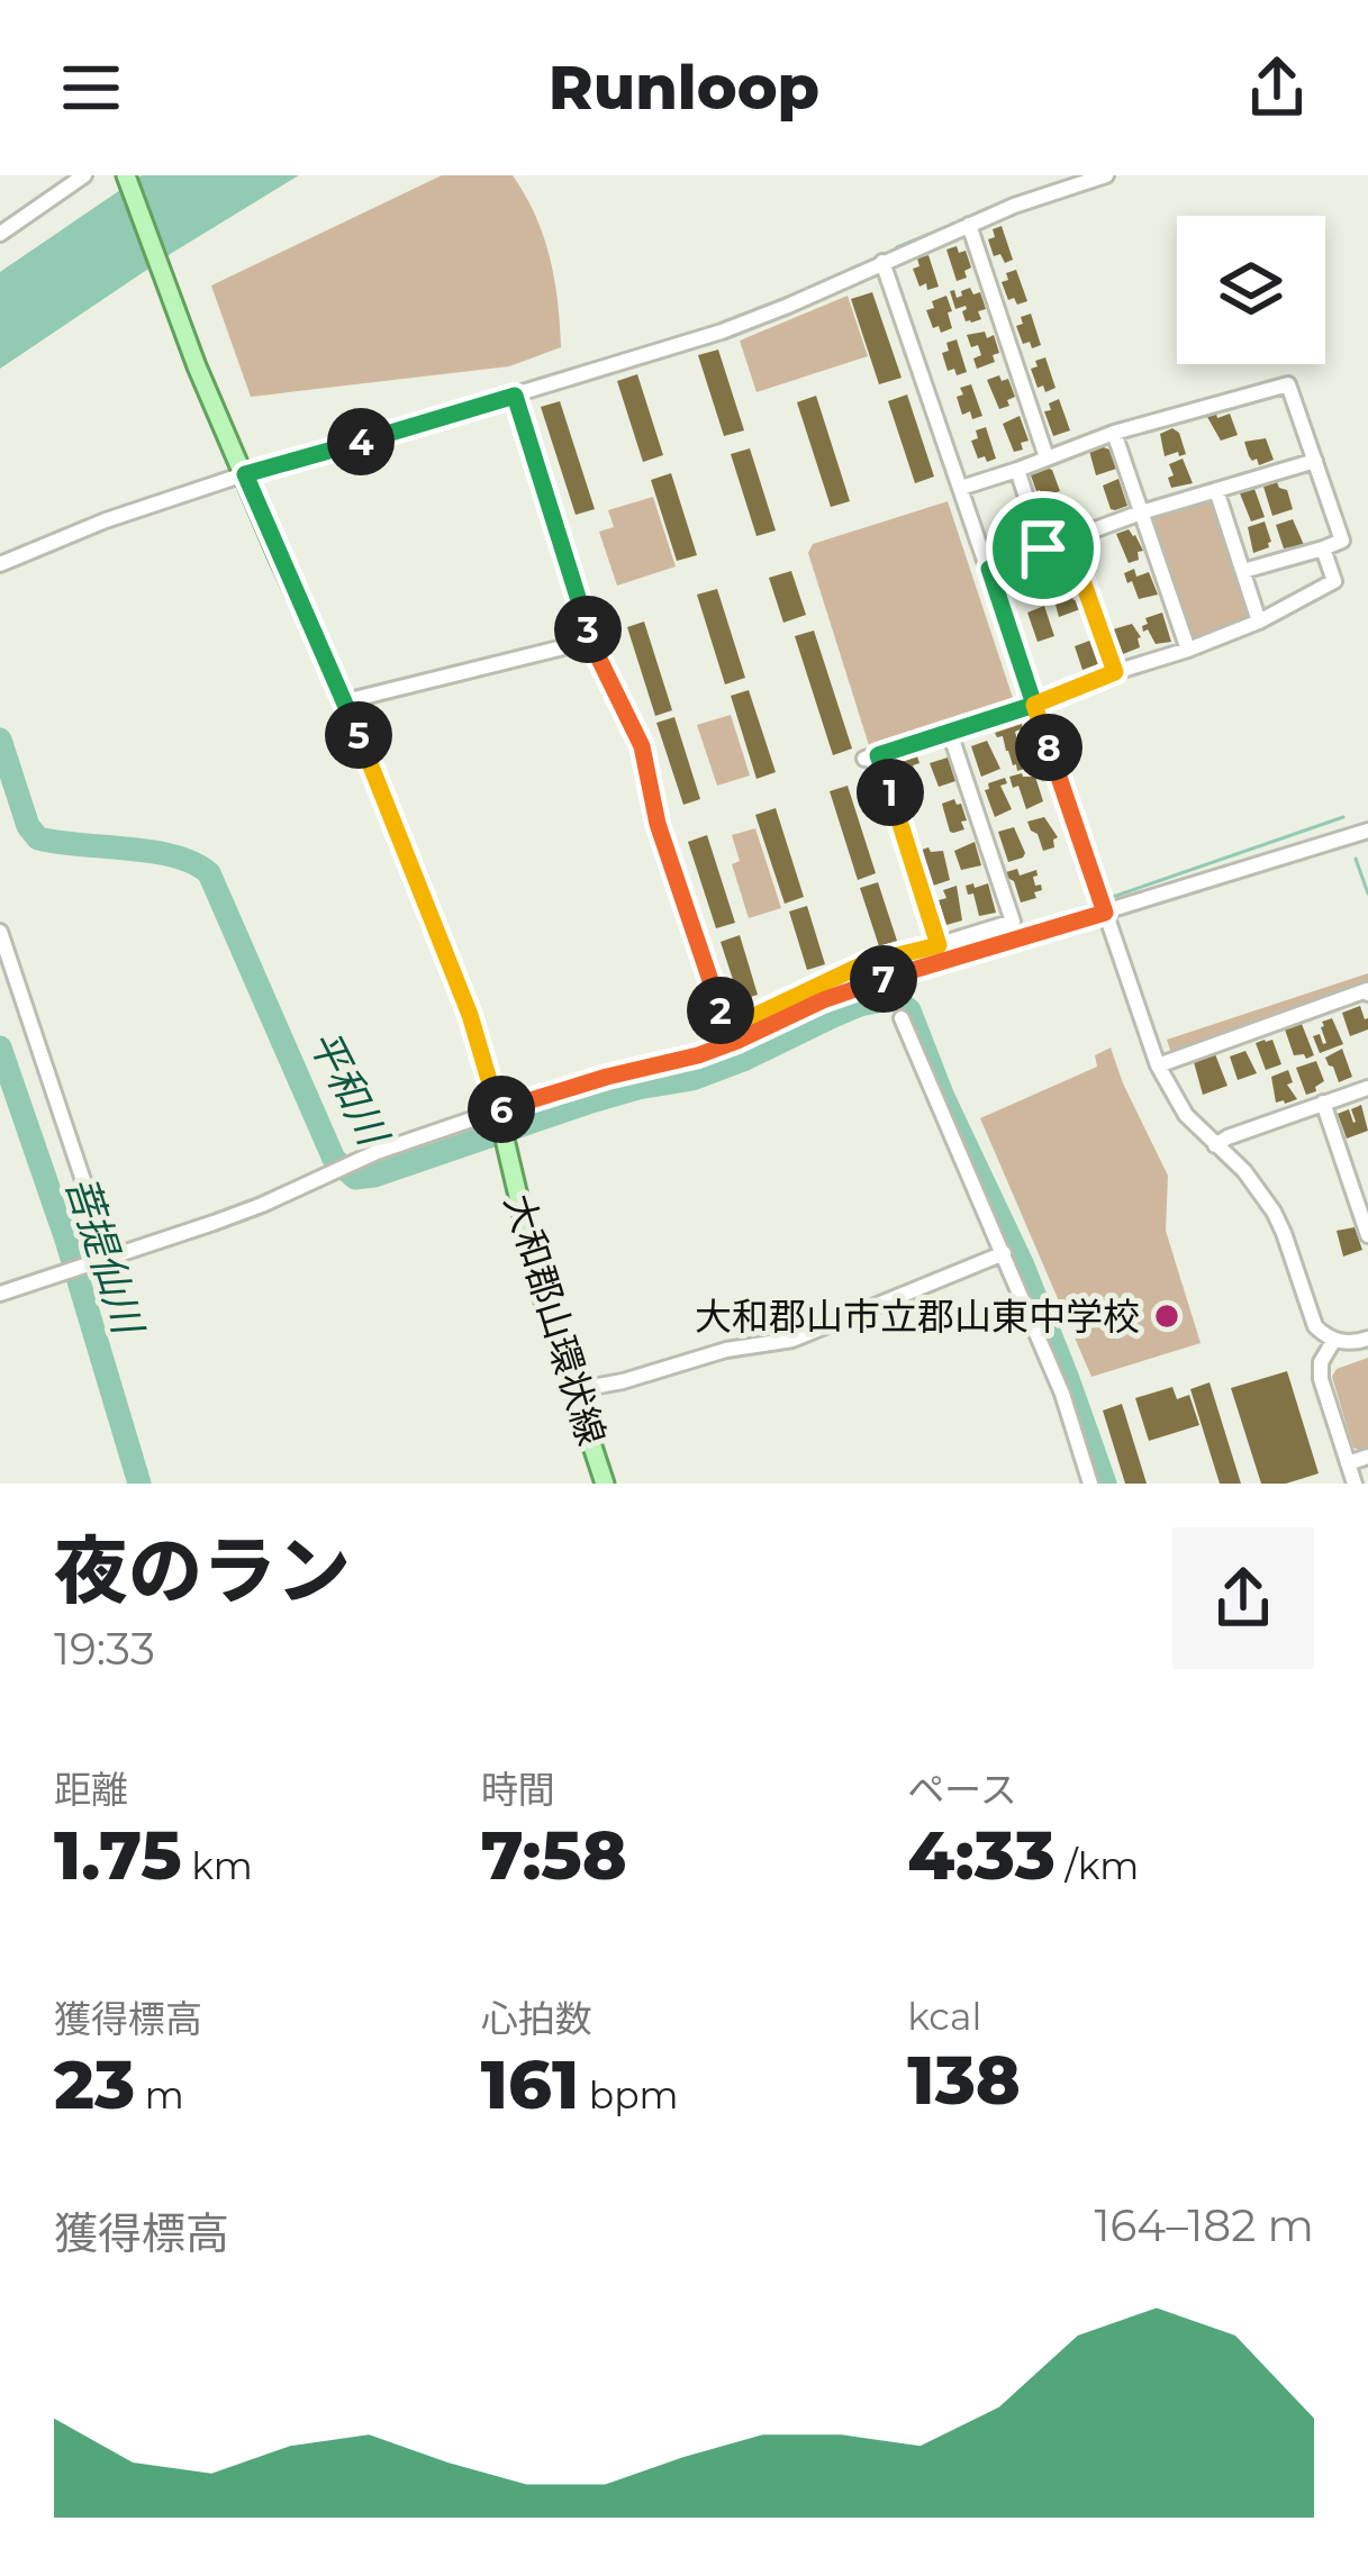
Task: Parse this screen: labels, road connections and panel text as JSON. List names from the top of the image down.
{
  "streets": {
    "main road": ["大和郡山環状線"]
  },
  "water": ["平和川", "菩提仙川"],
  "places": ["大和郡山市立郡山東中学校"],
  "page": {
    "header": "Runloop",
    "pins": [
      "4",
      "3",
      "5",
      "8",
      "1",
      "7",
      "2",
      "6"
    ],
    "heading": ["夜のラン", "19:33"],
    "stats": [
      ["距離", "1.75 km"],
      ["時間", "7:58"],
      ["ペース", "4:33 /km"],
      ["獲得標高", "23 m"],
      ["心拍数", "161 bpm"],
      ["kcal", "138"]
    ],
    "chart": ["獲得標高", "164–182 m"]
  }
}
